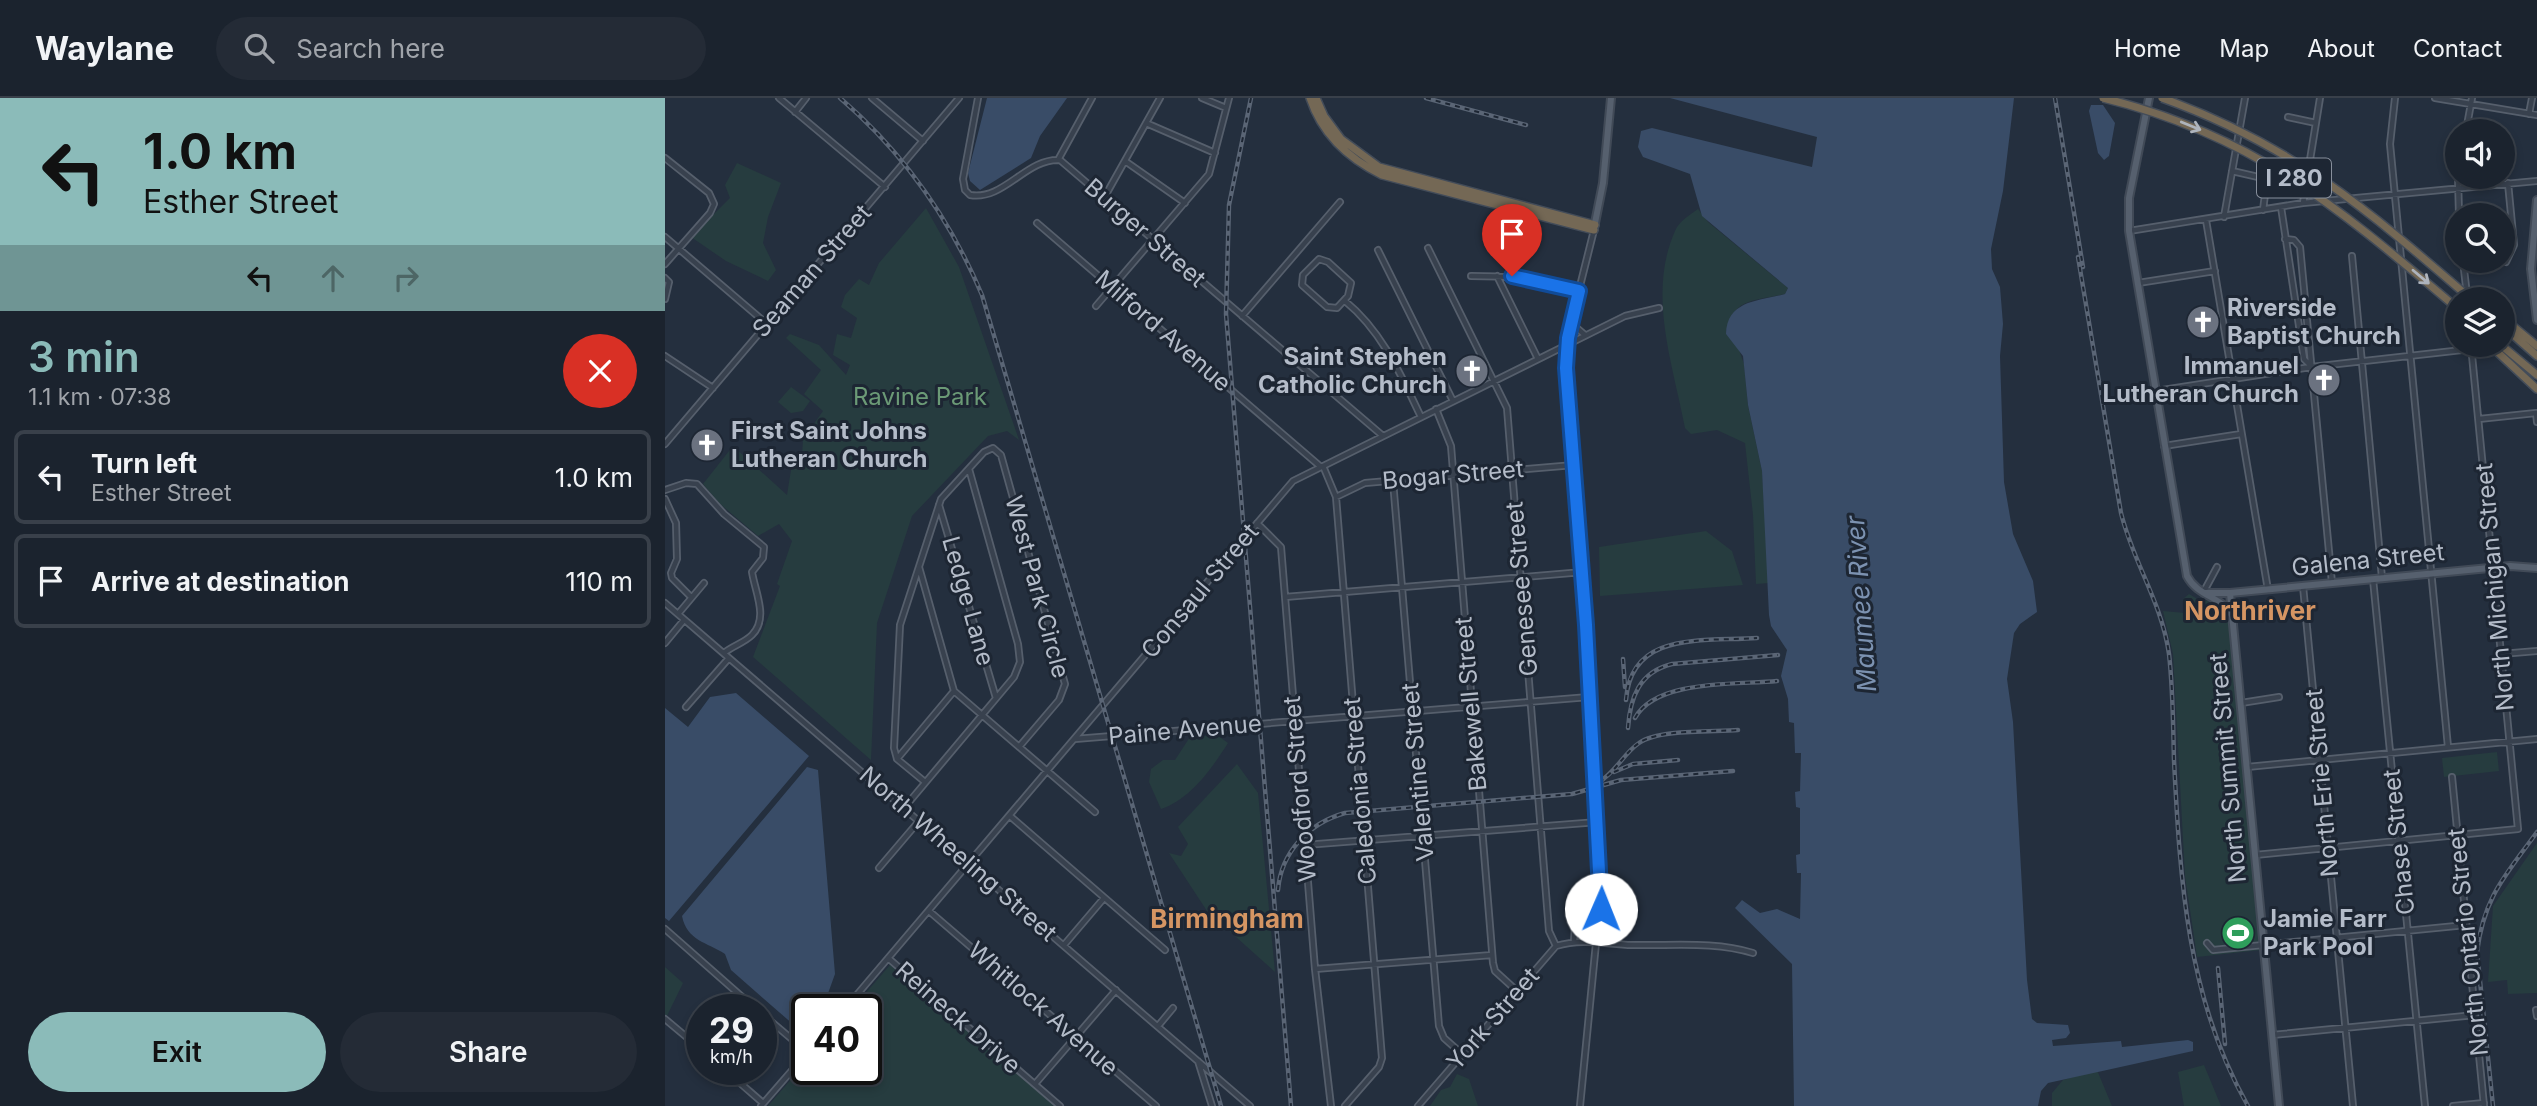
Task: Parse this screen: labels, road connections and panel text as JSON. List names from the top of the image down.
{
  "streets": {
    "highway": ["I 280"],
    "main road": ["Galena Street", "North Summit Street"],
    "street": [
      "Burger Street",
      "Seaman Street",
      "Milford Avenue",
      "Bogar Street",
      "West Park Circle",
      "North Michigan Street",
      "Genesee Street",
      "Consaul Street",
      "Ledge Lane",
      "Bakewell Street",
      "Paine Avenue",
      "Valentine Street",
      "North Erie Street",
      "Woodford Street",
      "Caledonia Street",
      "Chase Street",
      "North Wheeling Street",
      "North Ontario Street",
      "Whitlock Avenue",
      "Reineck Drive",
      "York Street"
    ]
  },
  "crossings": [
    ["Burger Street", "Consaul Street"],
    ["Milford Avenue", "Consaul Street"],
    ["Milford Avenue", "Caledonia Street"],
    ["Bogar Street", "Genesee Street"],
    ["Bogar Street", "Bakewell Street"],
    ["Bogar Street", "Valentine Street"],
    ["Bogar Street", "Caledonia Street"],
    ["Galena Street", "North Michigan Street"],
    ["Galena Street", "North Summit Street"],
    ["Galena Street", "North Erie Street"],
    ["Galena Street", "Chase Street"],
    ["North Michigan Street", "North Ontario Street"],
    ["Genesee Street", "Consaul Street"],
    ["Genesee Street", "Paine Avenue"],
    ["Genesee Street", "York Street"],
    ["Consaul Street", "Bakewell Street"],
    ["Consaul Street", "Paine Avenue"],
    ["Consaul Street", "Woodford Street"],
    ["Consaul Street", "Caledonia Street"],
    ["Consaul Street", "North Wheeling Street"],
    ["Consaul Street", "Whitlock Avenue"],
    ["Consaul Street", "Reineck Drive"],
    ["Bakewell Street", "Paine Avenue"],
    ["Bakewell Street", "York Street"],
    ["Paine Avenue", "Valentine Street"],
    ["Paine Avenue", "Woodford Street"],
    ["Paine Avenue", "Caledonia Street"],
    ["Valentine Street", "York Street"]
  ],
  "districts": ["Northriver", "Birmingham"],
  "water": ["Maumee River"],
  "parks": ["Ravine Park"],
  "places": {
    "church": [
      "Riverside Baptist Church",
      "Saint Stephen Catholic Church",
      "Immanuel Lutheran Church",
      "First Saint Johns Lutheran Church"
    ],
    "sports": ["Jamie Farr Park Pool"]
  },
  "page": {
    "header": "Waylane",
    "search": "Search here",
    "nav": [
      "Home",
      "Map",
      "About",
      "Contact"
    ],
    "turn": ["1.0 km", "Esther Street"],
    "heading": ["3 min", "1.1 km · 07:38"],
    "list": [
      {
        "name": "Turn left",
        "note": "Esther Street",
        "value": "1.0 km"
      },
      {
        "name": "Arrive at destination",
        "value": "110 m"
      }
    ],
    "speed": "29 km/h",
    "limit": "40",
    "buttons": ["Exit", "Share"]
  }
}
